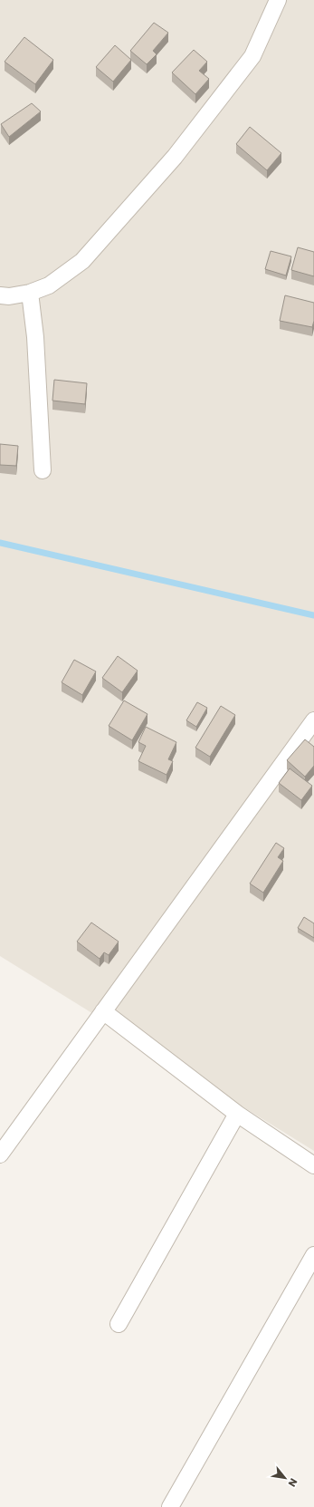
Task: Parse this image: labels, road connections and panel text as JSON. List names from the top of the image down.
{
  "north": "bottom right"
}
